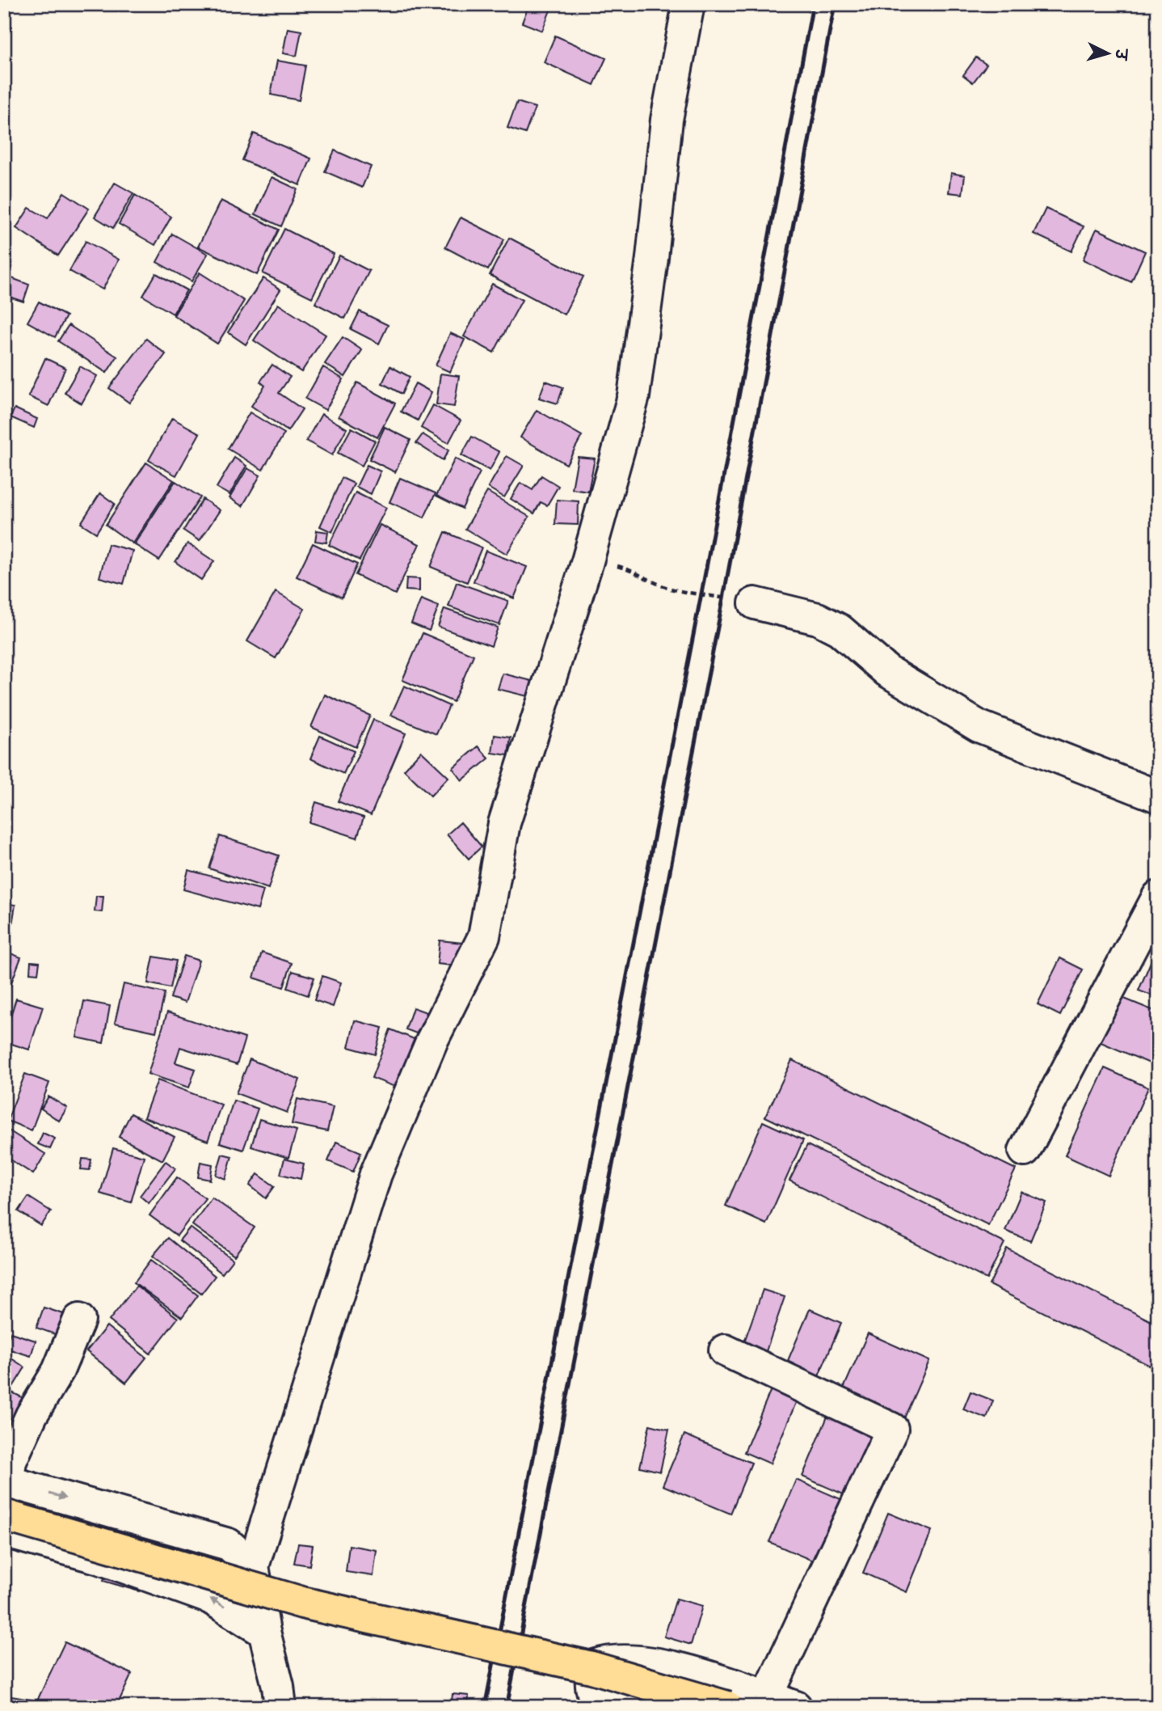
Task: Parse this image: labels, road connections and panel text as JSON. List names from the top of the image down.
{
  "north": "right"
}
